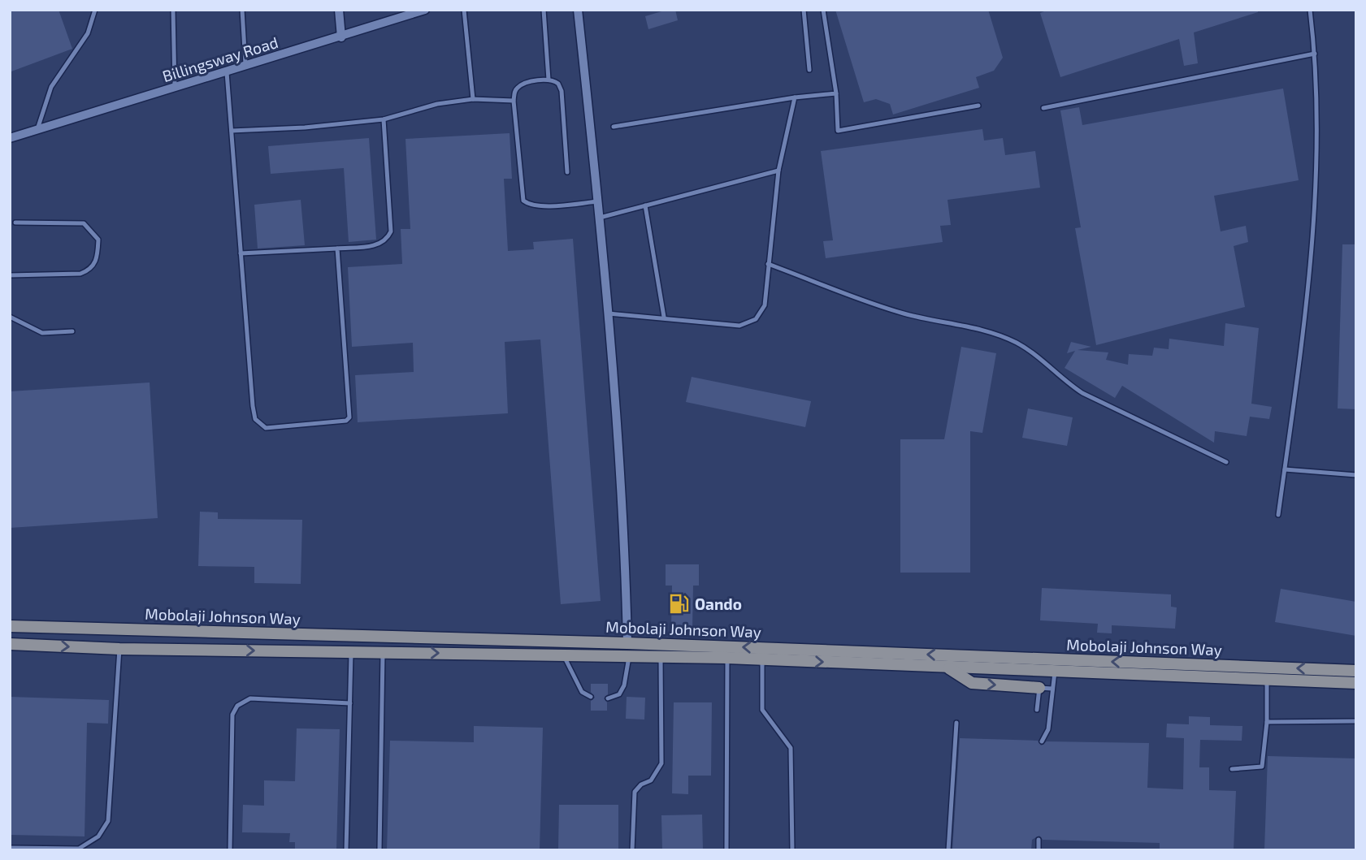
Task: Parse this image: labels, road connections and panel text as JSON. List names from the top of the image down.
{
  "streets": {
    "street": ["Billingsway Road", "Mobolaji Johnson Way"]
  },
  "places": {
    "fuel station": ["Oando"]
  }
}
